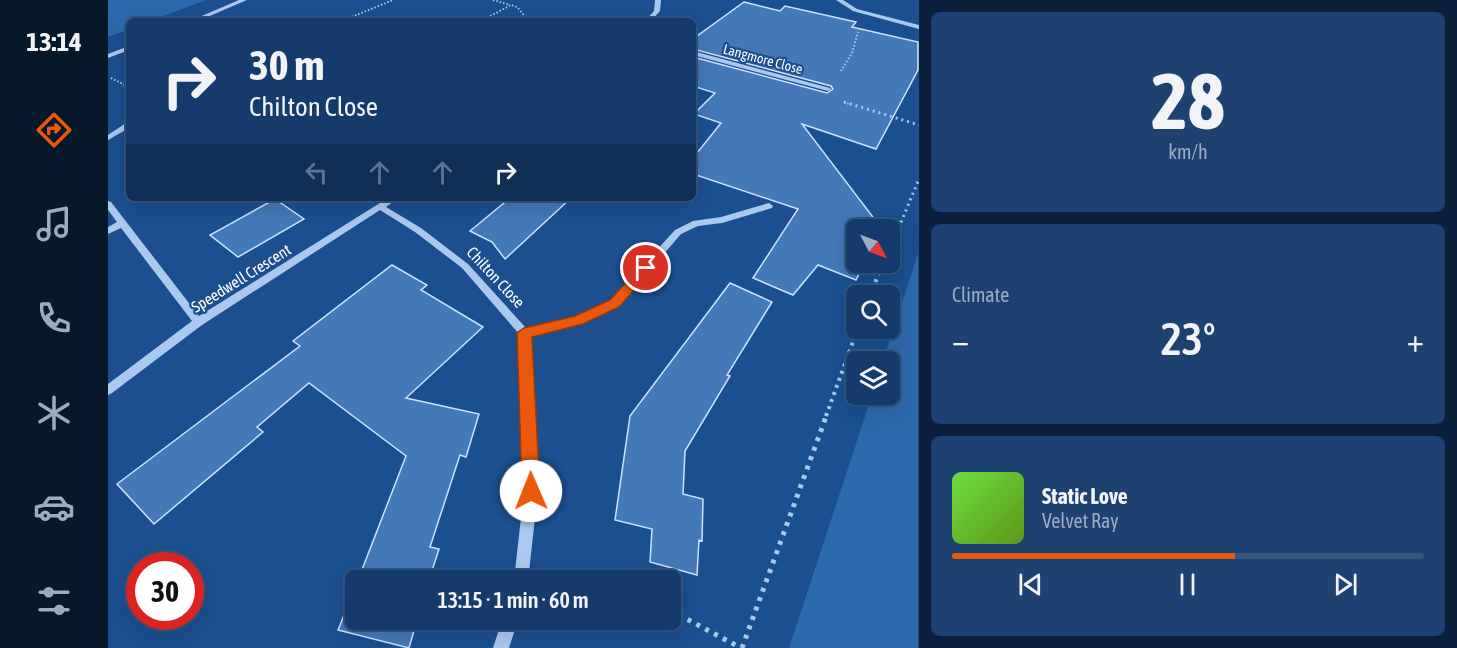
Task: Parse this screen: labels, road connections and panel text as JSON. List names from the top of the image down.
{
  "streets": {
    "street": ["Langmore Close", "Chilton Close", "Speedwell Crescent"]
  },
  "crossings": [
    ["Chilton Close", "Speedwell Crescent"]
  ],
  "north": "bottom right",
  "page": {
    "tabs": "13:14",
    "tile": [
      ["28", "km/h"],
      "Climate"
    ],
    "turn": ["30 m", "Chilton Close"],
    "heat": ["−", "23°", "+"],
    "song": ["Static Love", "Velvet Ray"],
    "limit": "30",
    "trip": "13:15 · 1 min · 60 m"
  }
}
